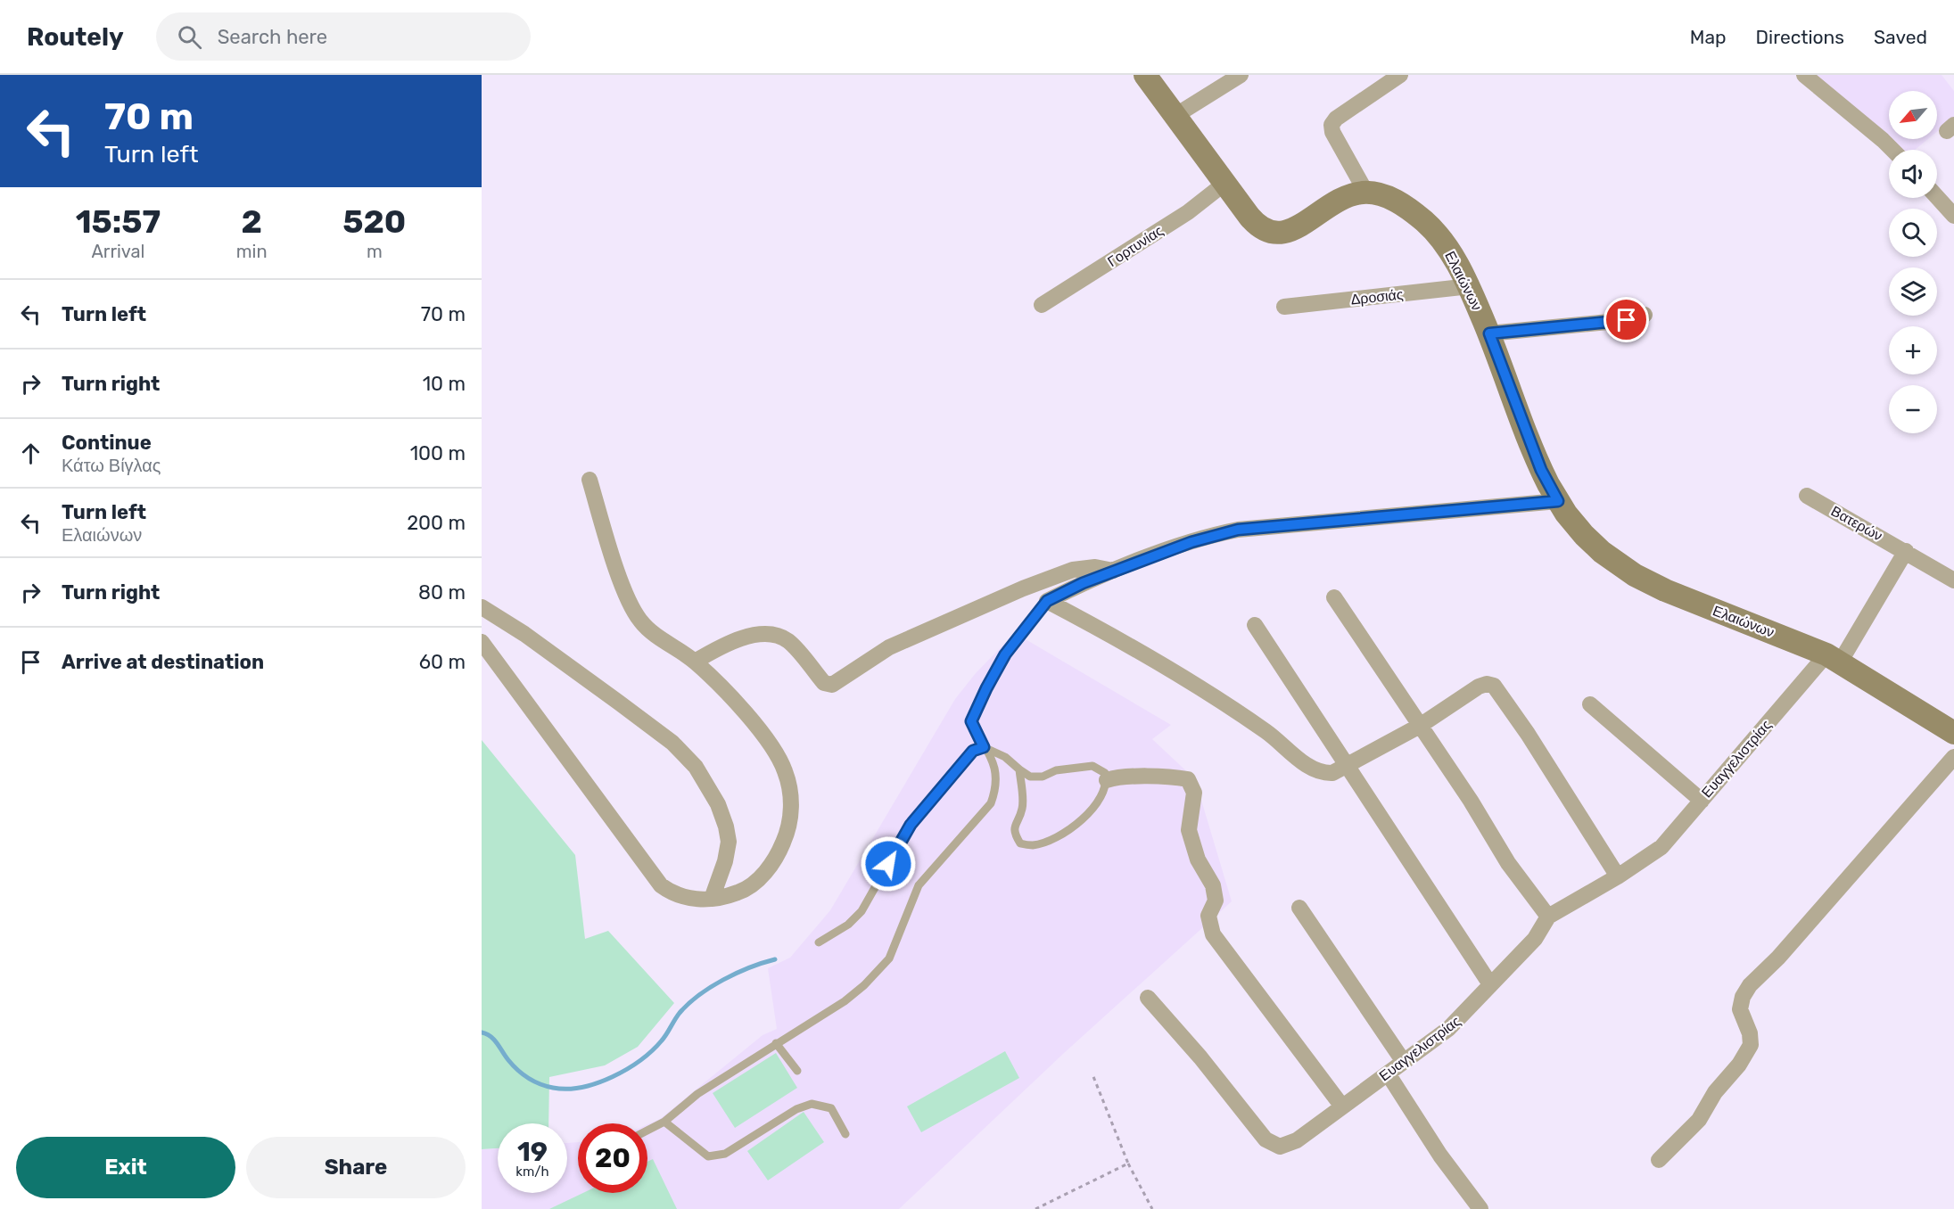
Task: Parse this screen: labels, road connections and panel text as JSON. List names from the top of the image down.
{
  "streets": {
    "main road": ["Ελαιώνων"],
    "street": [
      "Γορτυνίας",
      "Δροσιάς",
      "Βατερών",
      "Ευαγγελιστρίας"
    ]
  },
  "crossings": [
    ["Γορτυνίας", "Ελαιώνων"],
    ["Ελαιώνων", "Δροσιάς"],
    ["Ελαιώνων", "Ευαγγελιστρίας"],
    ["Βατερών", "Ευαγγελιστρίας"]
  ],
  "north": "bottom left",
  "page": {
    "header": "Routely",
    "search": "Search here",
    "nav": ["Map", "Directions", "Saved"],
    "turn": ["70 m", "Turn left"],
    "map_buttons": ["+", "−"],
    "eta": [
      "15:57",
      "Arrival",
      "2",
      "min",
      "520",
      "m"
    ],
    "list": [
      {
        "name": "Turn left",
        "value": "70 m"
      },
      {
        "name": "Turn right",
        "value": "10 m"
      },
      {
        "name": "Continue",
        "note": "Κάτω Βίγλας",
        "value": "100 m"
      },
      {
        "name": "Turn left",
        "note": "Ελαιώνων",
        "value": "200 m"
      },
      {
        "name": "Turn right",
        "value": "80 m"
      },
      {
        "name": "Arrive at destination",
        "value": "60 m"
      }
    ],
    "speed": "19 km/h",
    "limit": "20",
    "buttons": ["Exit", "Share"]
  }
}
